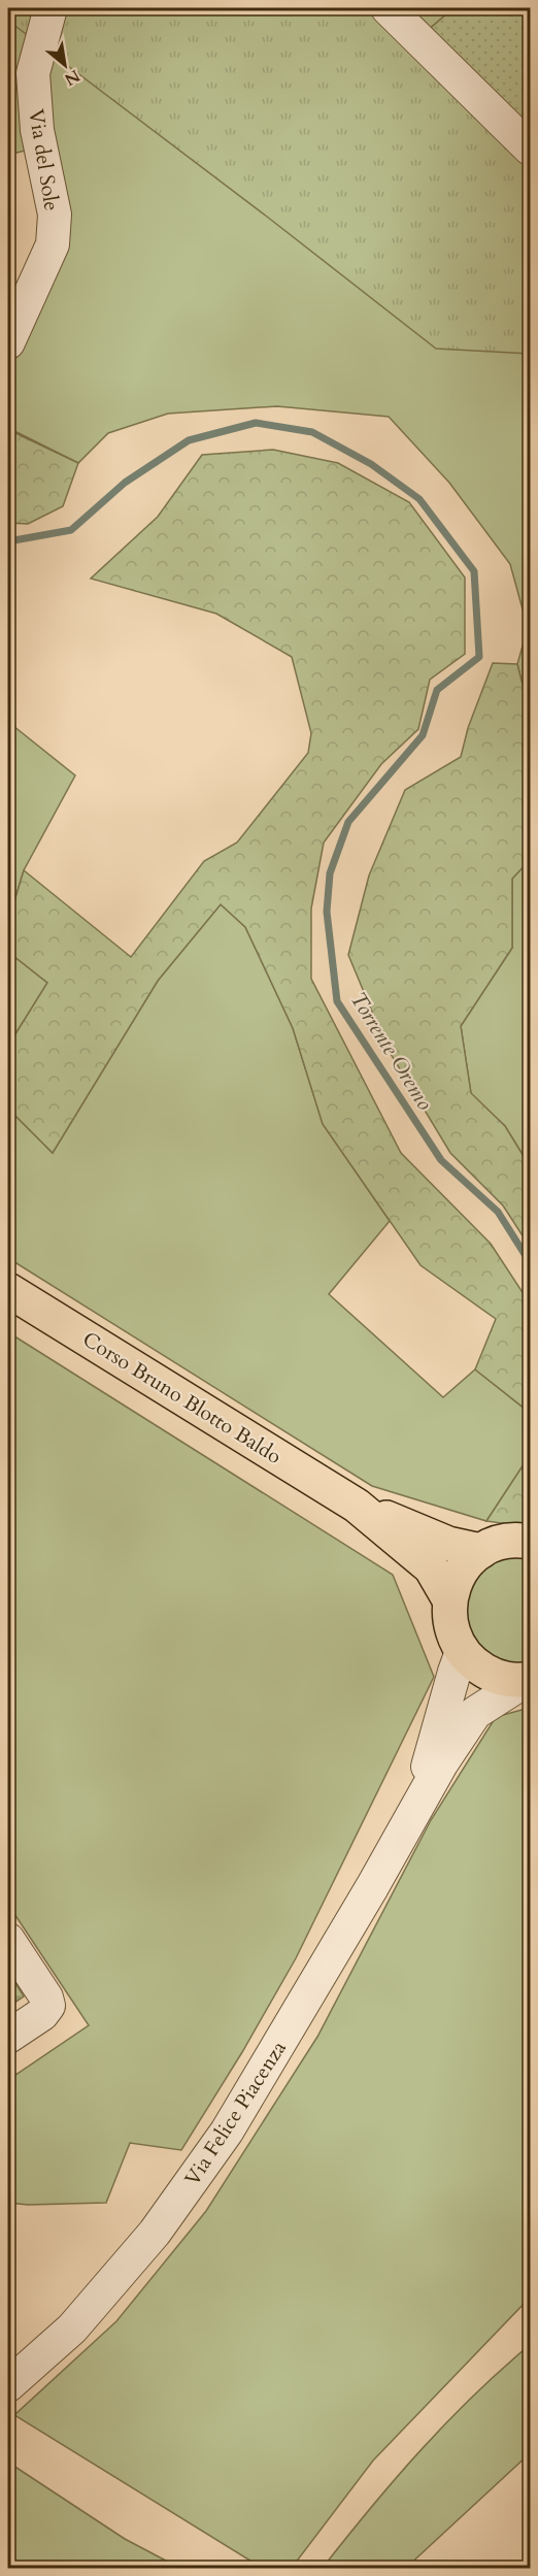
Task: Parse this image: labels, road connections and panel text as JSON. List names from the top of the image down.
{
  "streets": {
    "main road": ["Corso Bruno Blotto Baldo"],
    "street": ["Via del Sole", "Via Felice Piacenza"]
  },
  "water": ["Torrente Oremo"],
  "north": "bottom right"
}
